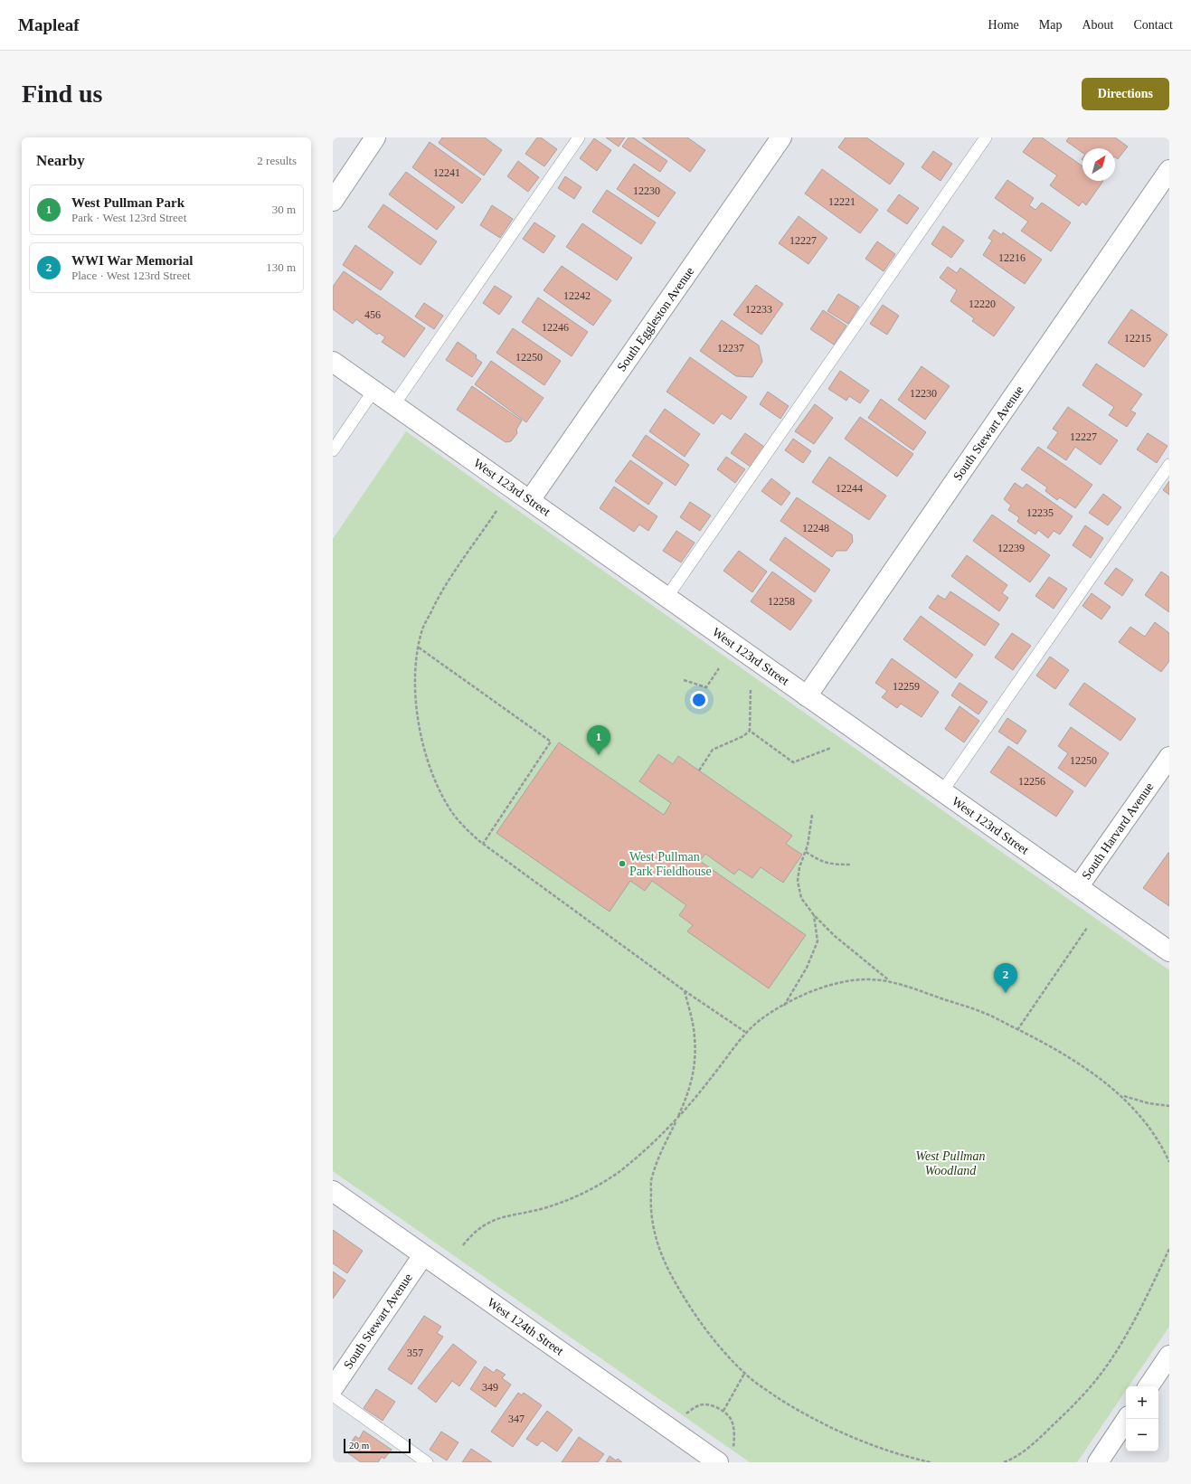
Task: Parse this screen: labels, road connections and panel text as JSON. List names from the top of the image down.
{
  "streets": {
    "street": [
      "South Eggleston Avenue",
      "South Stewart Avenue",
      "West 123rd Street",
      "South Harvard Avenue",
      "West 124th Street"
    ]
  },
  "crossings": [
    ["South Eggleston Avenue", "West 123rd Street"],
    ["South Stewart Avenue", "West 123rd Street"],
    ["South Stewart Avenue", "West 124th Street"],
    ["West 123rd Street", "South Harvard Avenue"]
  ],
  "parks": ["West Pullman Woodland"],
  "places": ["West Pullman Park Fieldhouse"],
  "house_numbers": [
    "12241",
    "12230",
    "12221",
    "12227",
    "12216",
    "12242",
    "12220",
    "12233",
    "456",
    "12246",
    "12215",
    "12237",
    "12250",
    "12230",
    "12227",
    "12244",
    "12235",
    "12248",
    "12239",
    "12258",
    "12259",
    "12250",
    "12256",
    "357",
    "349",
    "347"
  ],
  "scale_bar": "20 m",
  "north": "top right",
  "page": {
    "header": "Mapleaf",
    "nav": [
      "Home",
      "Map",
      "About",
      "Contact"
    ],
    "buttons": "Directions",
    "title": "Find us",
    "heading": ["Nearby", "2 results"],
    "list": [
      {
        "mark": "1",
        "name": "West Pullman Park",
        "note": "Park · West 123rd Street",
        "value": "30 m"
      },
      {
        "mark": "2",
        "name": "WWI War Memorial",
        "note": "Place · West 123rd Street",
        "value": "130 m"
      }
    ],
    "pins": ["1", "2"],
    "map_buttons": ["+", "−"],
    "scale": "20 m"
  }
}
